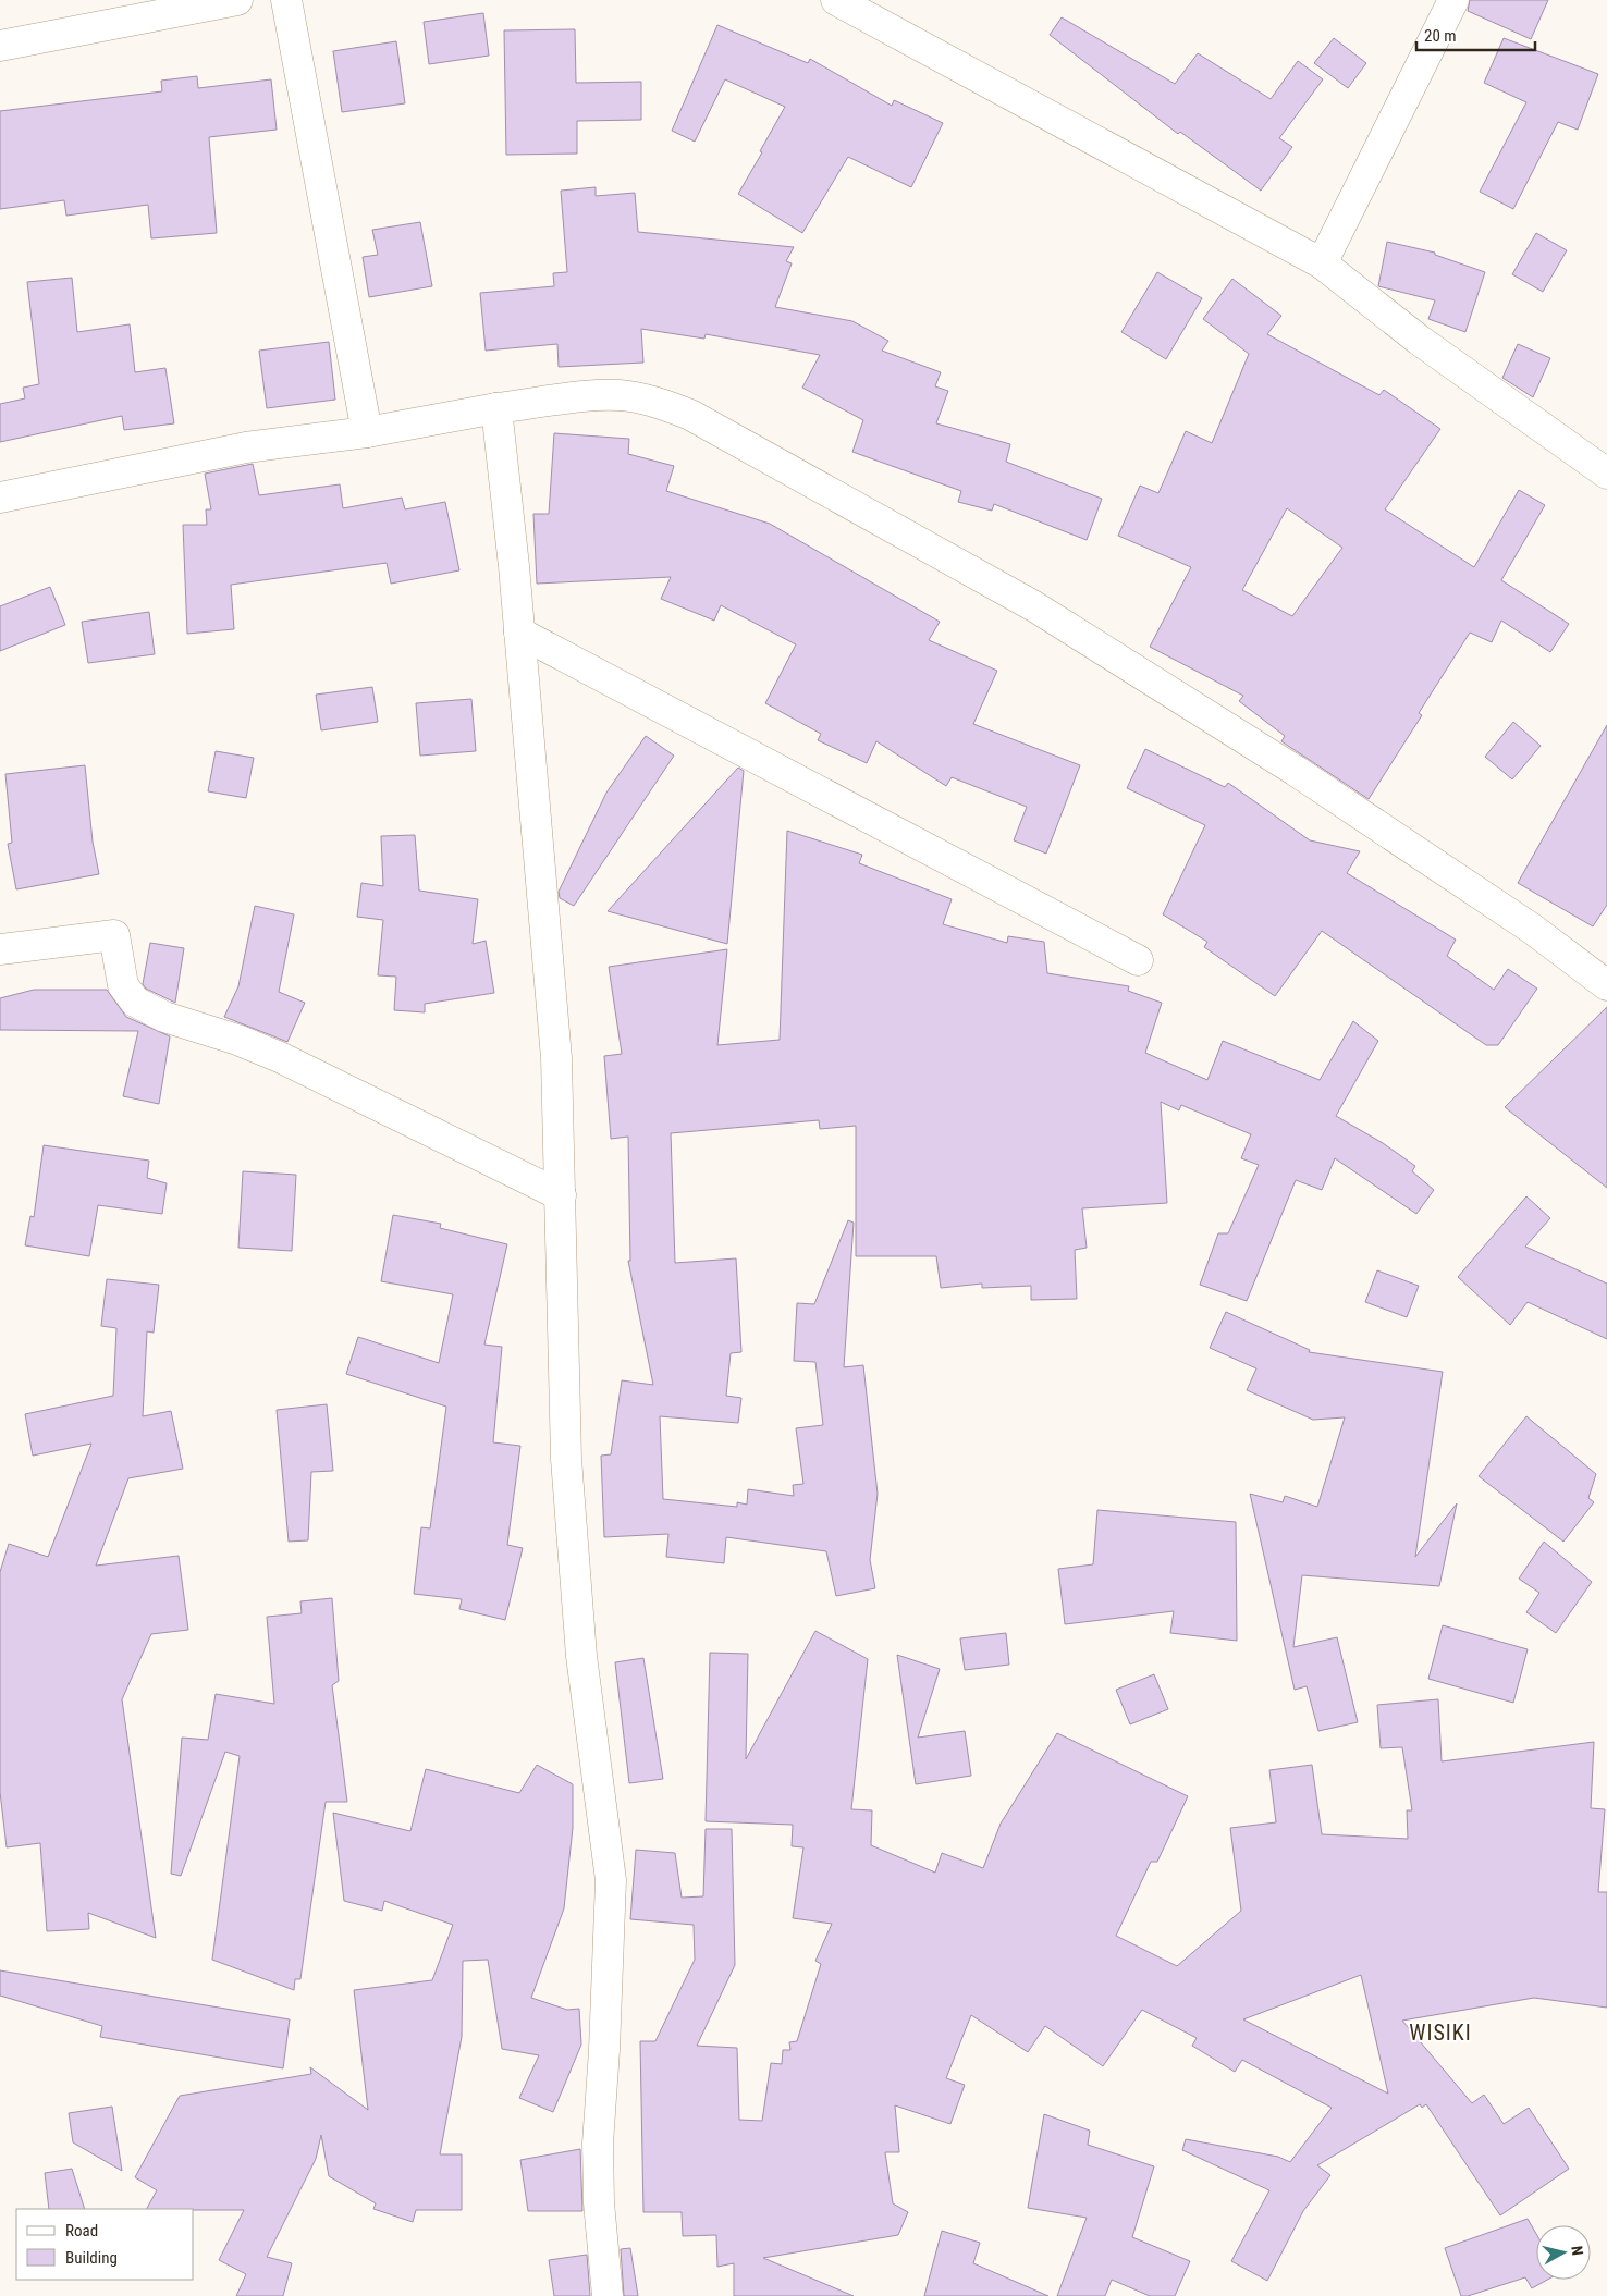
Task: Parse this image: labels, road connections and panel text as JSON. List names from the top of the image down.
{
  "districts": ["WISIKI"],
  "legend": ["Road", "Building"],
  "scale_bar": "20 m",
  "north": "right"
}
